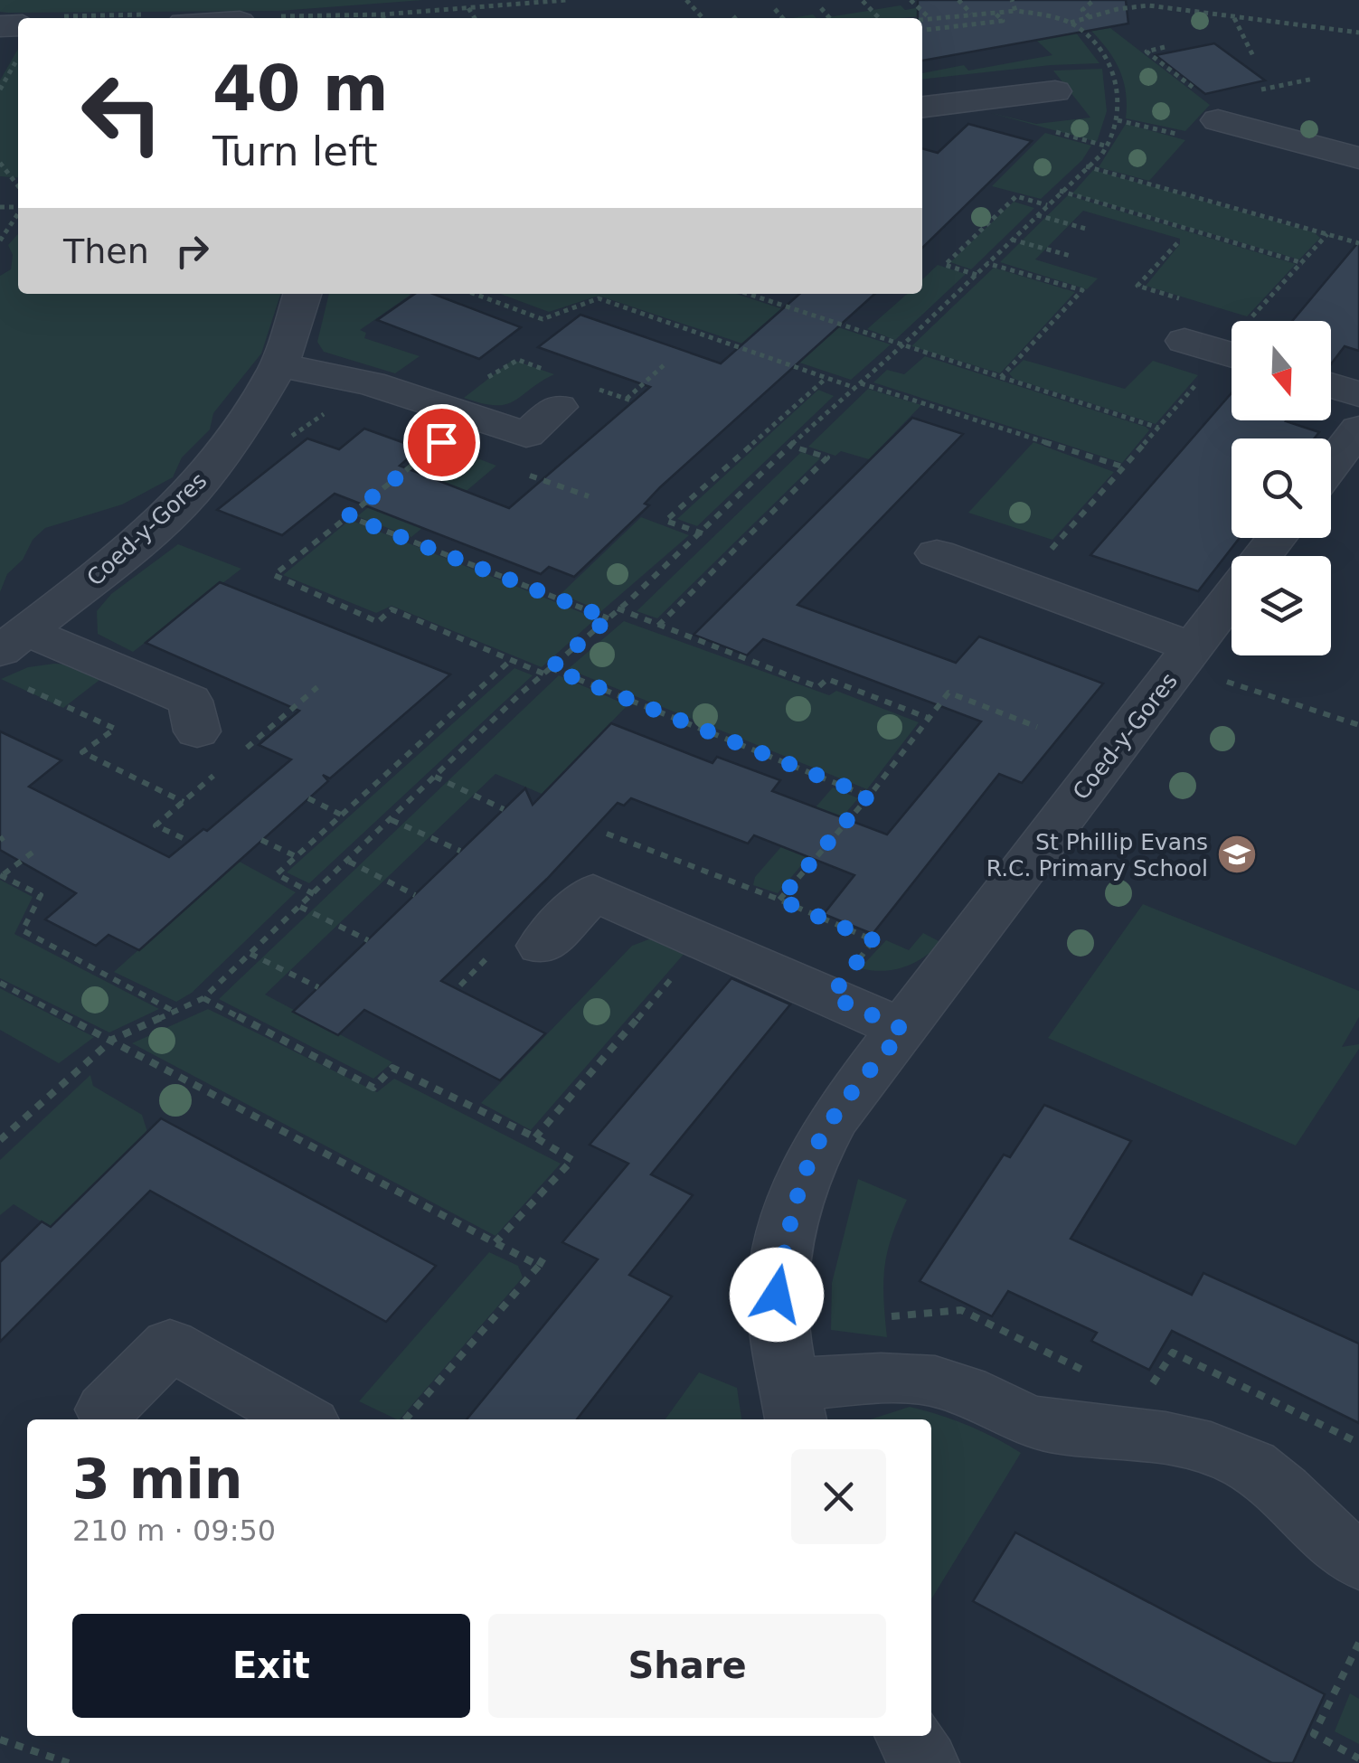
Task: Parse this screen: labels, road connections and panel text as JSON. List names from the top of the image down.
{
  "streets": {
    "street": ["Coed-y-Gores"]
  },
  "places": {
    "school or university": ["St Phillip Evans R.C. Primary School"]
  },
  "north": "bottom",
  "page": {
    "turn": ["40 m", "Turn left"],
    "then": "Then",
    "heading": ["3 min", "210 m · 09:50"],
    "buttons": ["Exit", "Share"]
  }
}
